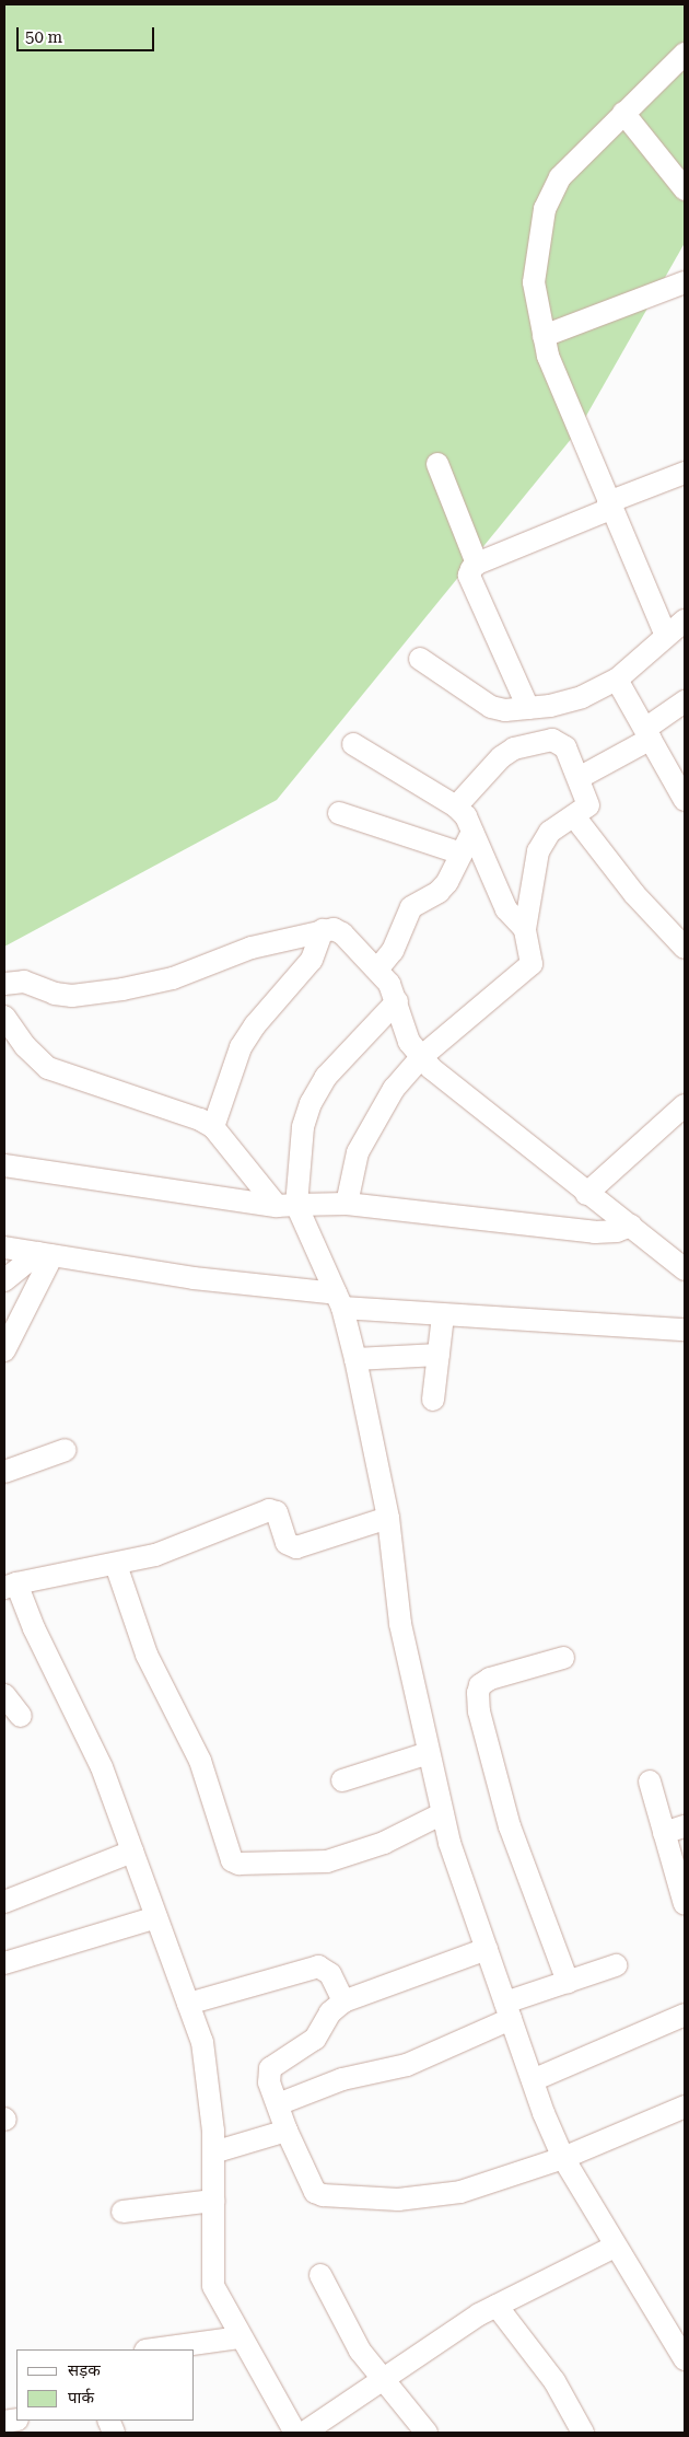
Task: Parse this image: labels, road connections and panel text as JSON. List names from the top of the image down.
{
  "legend": ["सड़क", "पार्क"],
  "scale_bar": "50 m"
}
